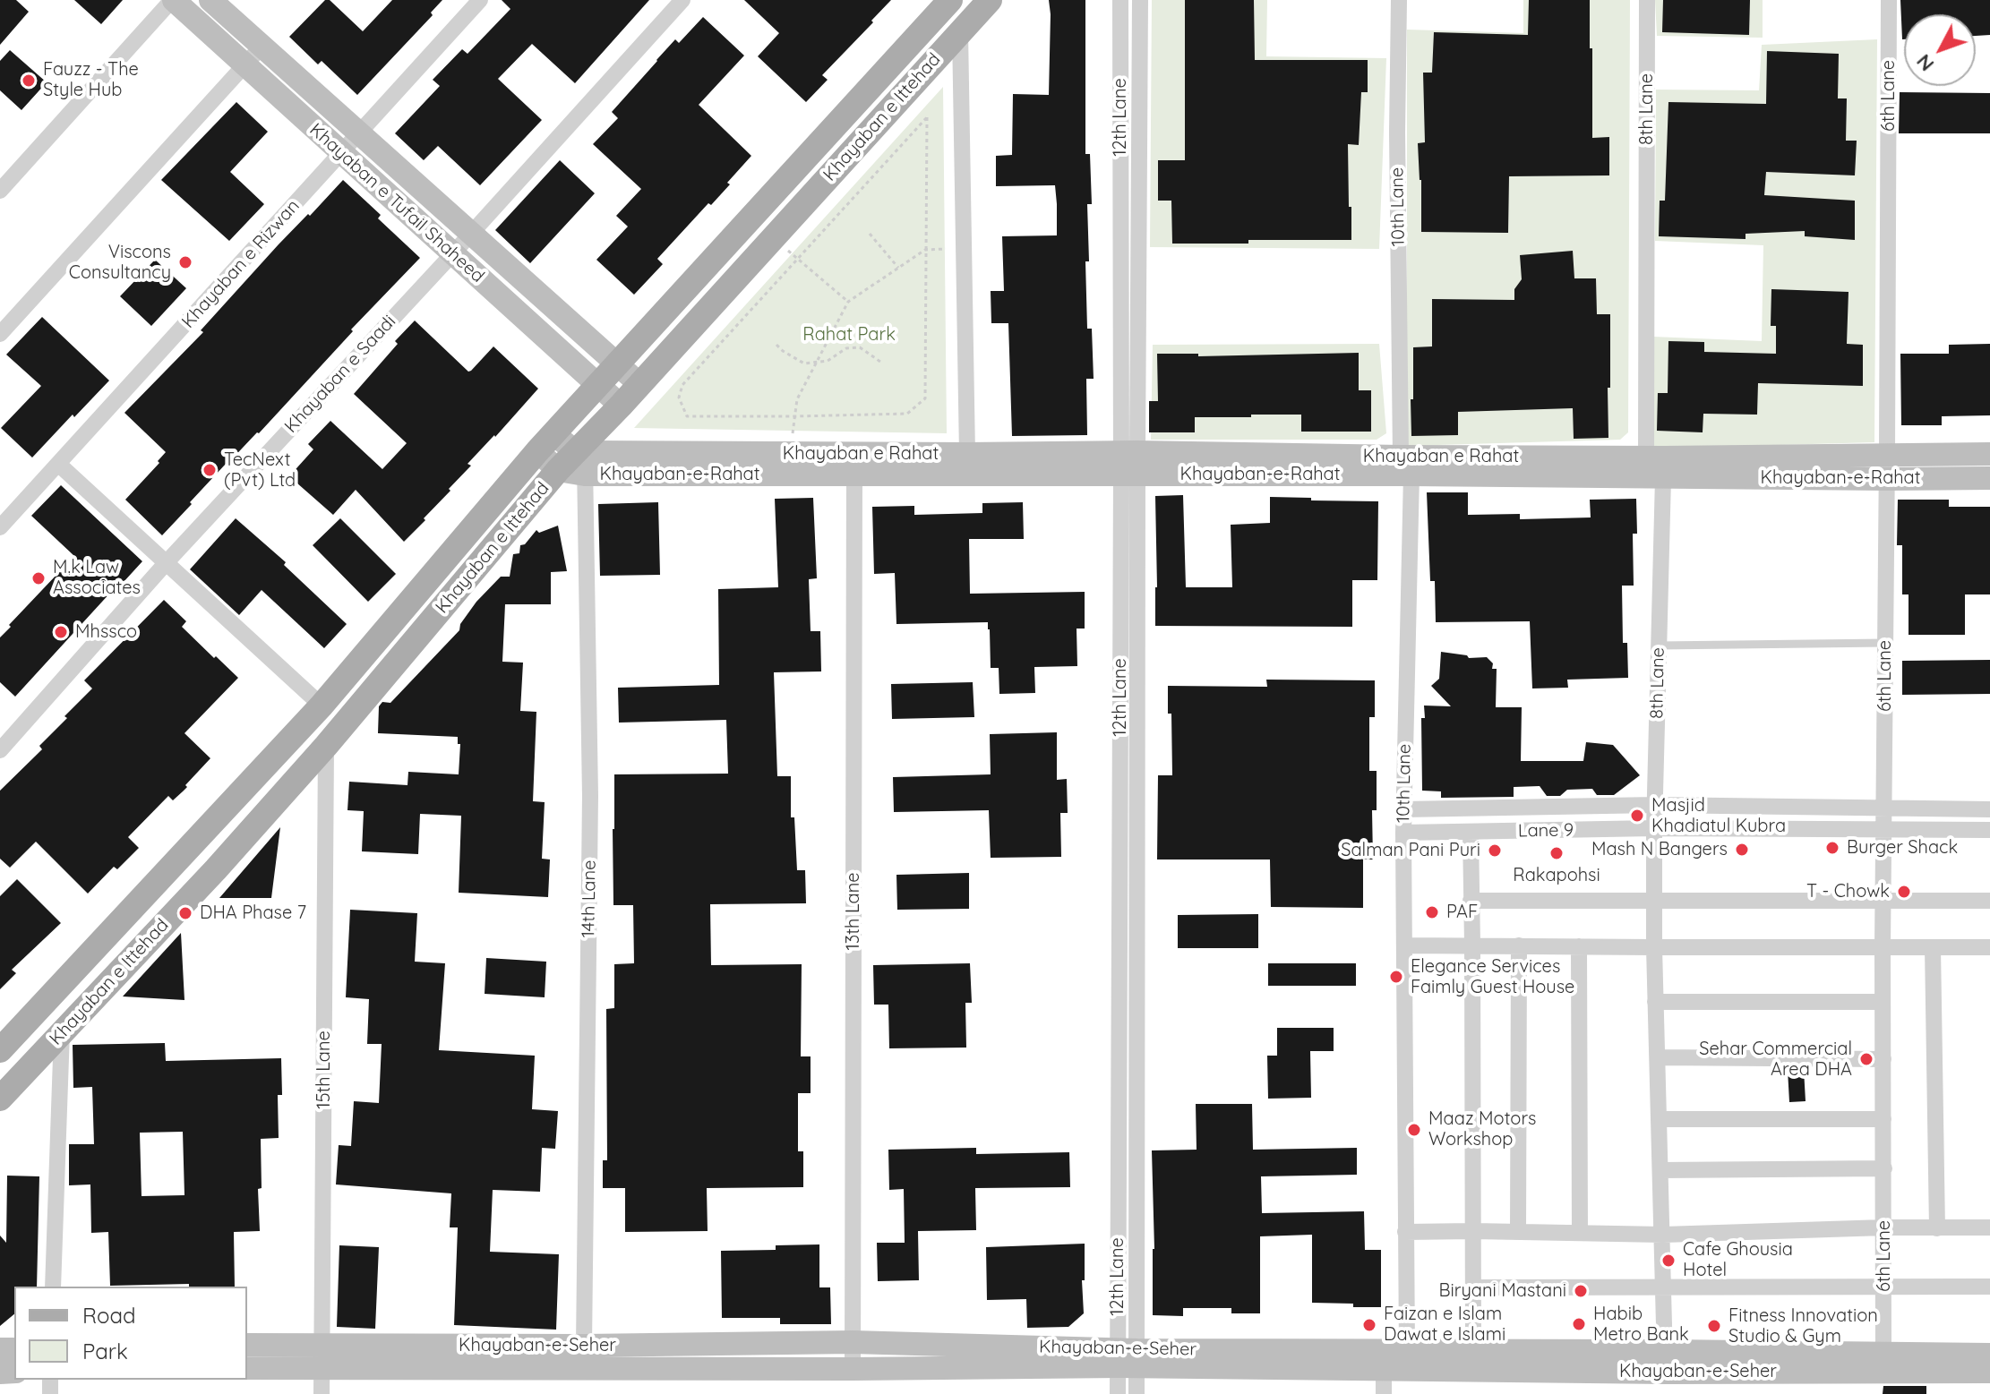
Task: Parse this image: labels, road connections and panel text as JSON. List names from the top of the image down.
{
  "streets": {
    "main road": ["Khayaban e Ittehad"],
    "street": [
      "6th Lane",
      "8th Lane",
      "12th Lane",
      "Khayaban e Tufail Shaheed",
      "10th Lane",
      "Khayaban e Rizwan",
      "Khayaban e Saadi",
      "Khayaban e Rahat",
      "Khayaban-e-Rahat",
      "Lane 9",
      "14th Lane",
      "13th Lane",
      "15th Lane",
      "Khayaban-e-Seher"
    ]
  },
  "crossings": [
    ["6th Lane", "Khayaban e Rahat"],
    ["6th Lane", "Khayaban-e-Rahat"],
    ["6th Lane", "Lane 9"],
    ["6th Lane", "Khayaban-e-Seher"],
    ["8th Lane", "Khayaban e Rahat"],
    ["8th Lane", "Khayaban-e-Rahat"],
    ["8th Lane", "Lane 9"],
    ["8th Lane", "Khayaban-e-Seher"],
    ["Khayaban e Ittehad", "Khayaban e Tufail Shaheed"],
    ["Khayaban e Ittehad", "Khayaban e Rahat"],
    ["Khayaban e Ittehad", "Khayaban-e-Rahat"],
    ["Khayaban e Ittehad", "14th Lane"],
    ["Khayaban e Ittehad", "15th Lane"],
    ["12th Lane", "Khayaban e Rahat"],
    ["12th Lane", "Khayaban-e-Rahat"],
    ["12th Lane", "Khayaban-e-Seher"],
    ["Khayaban e Tufail Shaheed", "Khayaban e Rizwan"],
    ["Khayaban e Tufail Shaheed", "Khayaban e Saadi"],
    ["10th Lane", "Khayaban e Rahat"],
    ["10th Lane", "Khayaban-e-Rahat"],
    ["10th Lane", "Lane 9"],
    ["10th Lane", "Khayaban-e-Seher"],
    ["Khayaban e Rahat", "Khayaban-e-Rahat"],
    ["Khayaban e Rahat", "14th Lane"],
    ["Khayaban e Rahat", "13th Lane"],
    ["Khayaban-e-Rahat", "14th Lane"],
    ["Khayaban-e-Rahat", "13th Lane"],
    ["14th Lane", "Khayaban-e-Seher"],
    ["13th Lane", "Khayaban-e-Seher"],
    ["15th Lane", "Khayaban-e-Seher"]
  ],
  "parks": ["Rahat Park"],
  "places": [
    "Fauzz - The Style Hub",
    "Viscons Consultancy",
    "TecNext (Pvt) Ltd",
    "M.k Law Associates",
    "Mhssco",
    "Masjid Khadiatul Kubra",
    "Burger Shack",
    "Mash N Bangers",
    "Salman Pani Puri",
    "Rakapohsi",
    "T - Chowk",
    "PAF",
    "DHA Phase 7",
    "Elegance Services Faimly Guest House",
    "Sehar Commercial Area DHA",
    "Maaz Motors Workshop",
    "Cafe Ghousia Hotel",
    "Biryani Mastani",
    "Habib Metro Bank",
    "Faizan e Islam Dawat e Islami",
    "Fitness Innovation Studio & Gym"
  ],
  "legend": ["Road", "Park"],
  "north": "bottom left"
}
